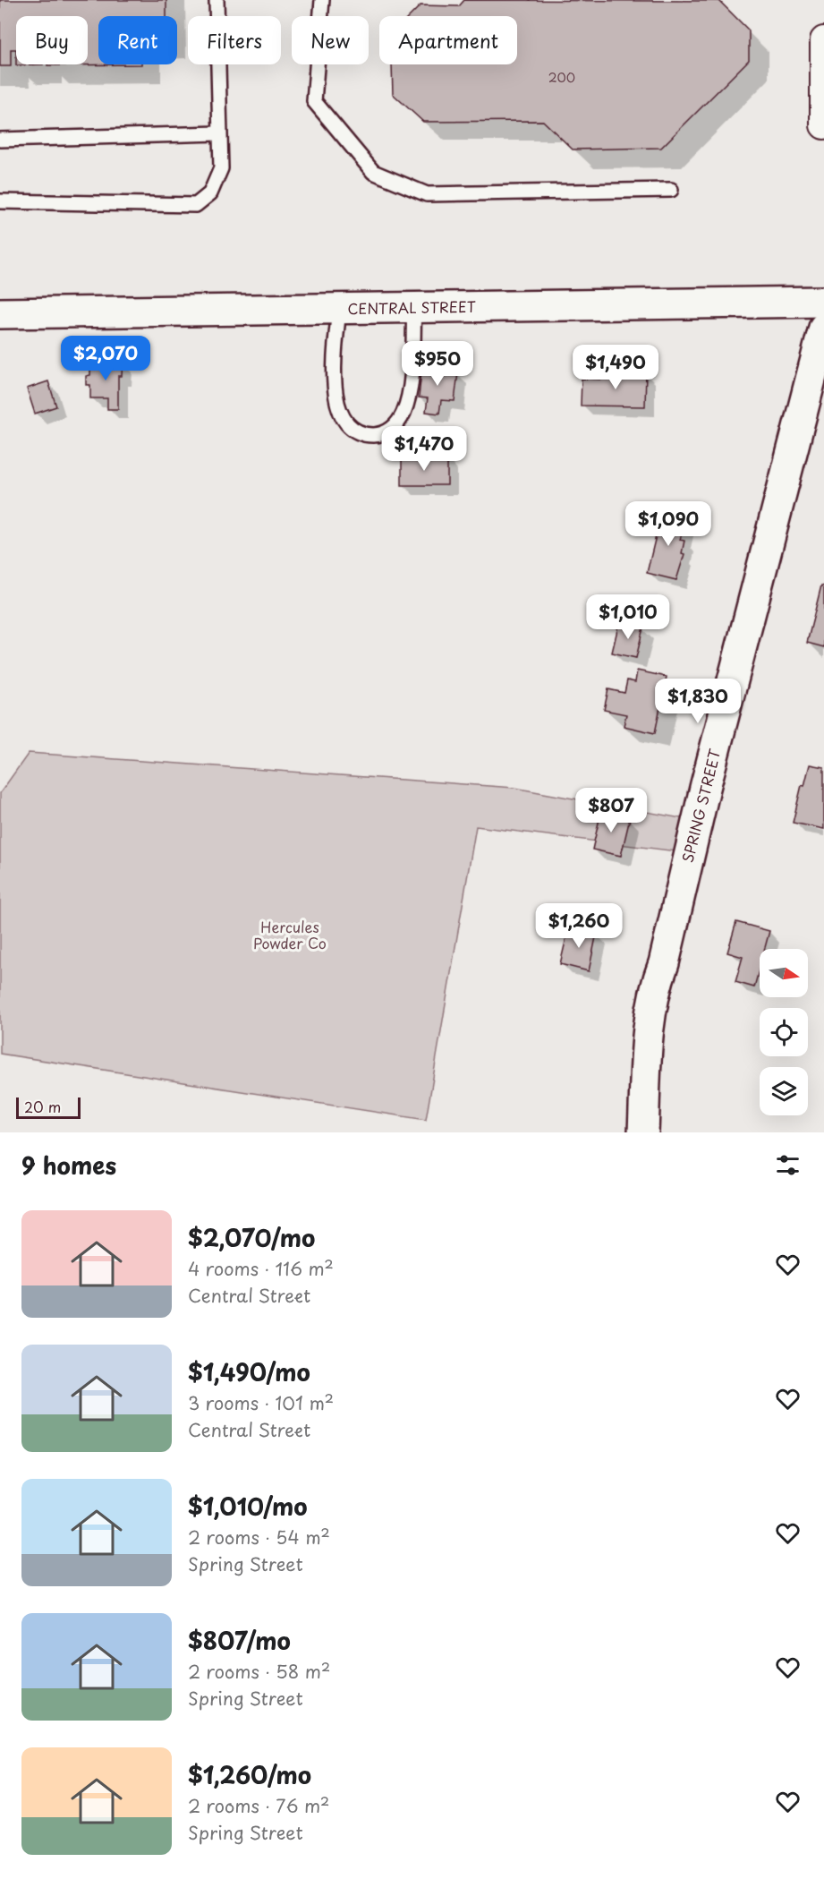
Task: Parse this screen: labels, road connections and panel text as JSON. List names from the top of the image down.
{
  "streets": {
    "main road": ["CENTRAL STREET", "SPRING STREET"]
  },
  "parks": ["Hercules Powder Co"],
  "house_numbers": ["200"],
  "scale_bar": "20 m",
  "north": "right",
  "page": {
    "chip": [
      "Buy",
      "Rent",
      "Filters",
      "New",
      "Apartment"
    ],
    "price": [
      "$2,070",
      "$950",
      "$1,490",
      "$1,470",
      "$1,090",
      "$1,010",
      "$1,830",
      "$807",
      "$1,260"
    ],
    "scale": "20 m",
    "heading": "9 homes",
    "list": [
      {
        "name": "$2,070/mo",
        "note": "4 rooms · 116 m² · Central Street"
      },
      {
        "name": "$1,490/mo",
        "note": "3 rooms · 101 m² · Central Street"
      },
      {
        "name": "$1,010/mo",
        "note": "2 rooms · 54 m² · Spring Street"
      },
      {
        "name": "$807/mo",
        "note": "2 rooms · 58 m² · Spring Street"
      },
      {
        "name": "$1,260/mo",
        "note": "2 rooms · 76 m² · Spring Street"
      }
    ]
  }
}
